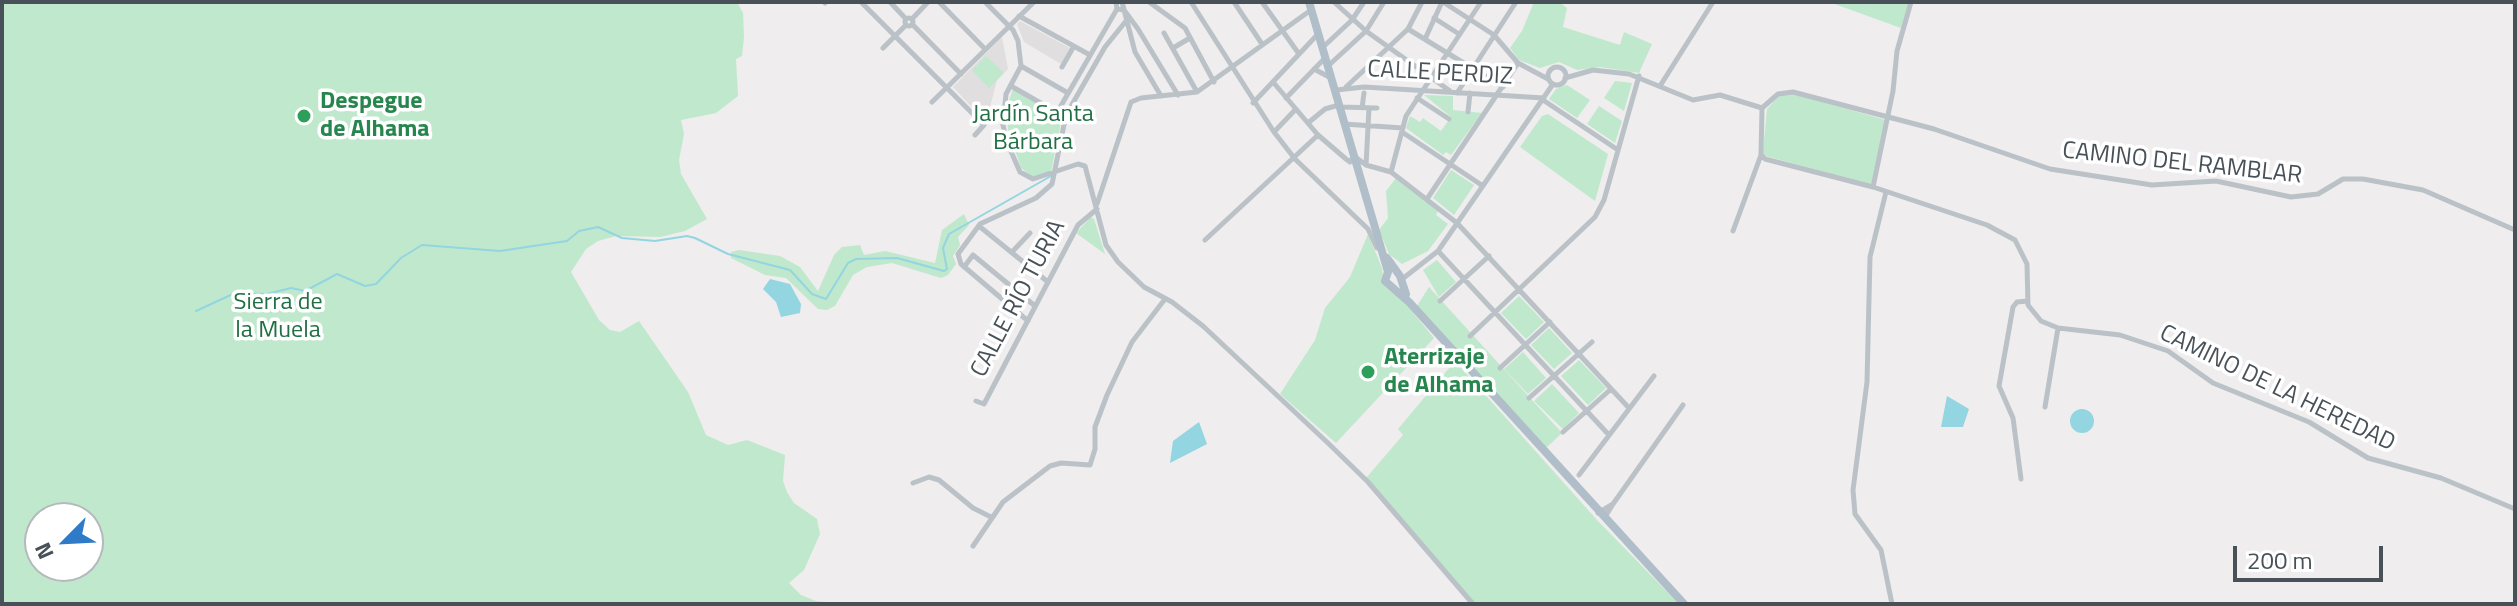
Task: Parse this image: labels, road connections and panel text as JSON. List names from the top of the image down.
{
  "streets": {
    "street": [
      "CALLE PERDIZ",
      "CAMINO DEL RAMBLAR",
      "CALLE RÍO TURIA",
      "CAMINO DE LA HEREDAD"
    ]
  },
  "parks": ["Jardín Santa Bárbara", "Sierra de la Muela"],
  "places": ["Despegue de Alhama", "Aterrizaje de Alhama"],
  "scale_bar": "200 m",
  "north": "bottom left"
}
